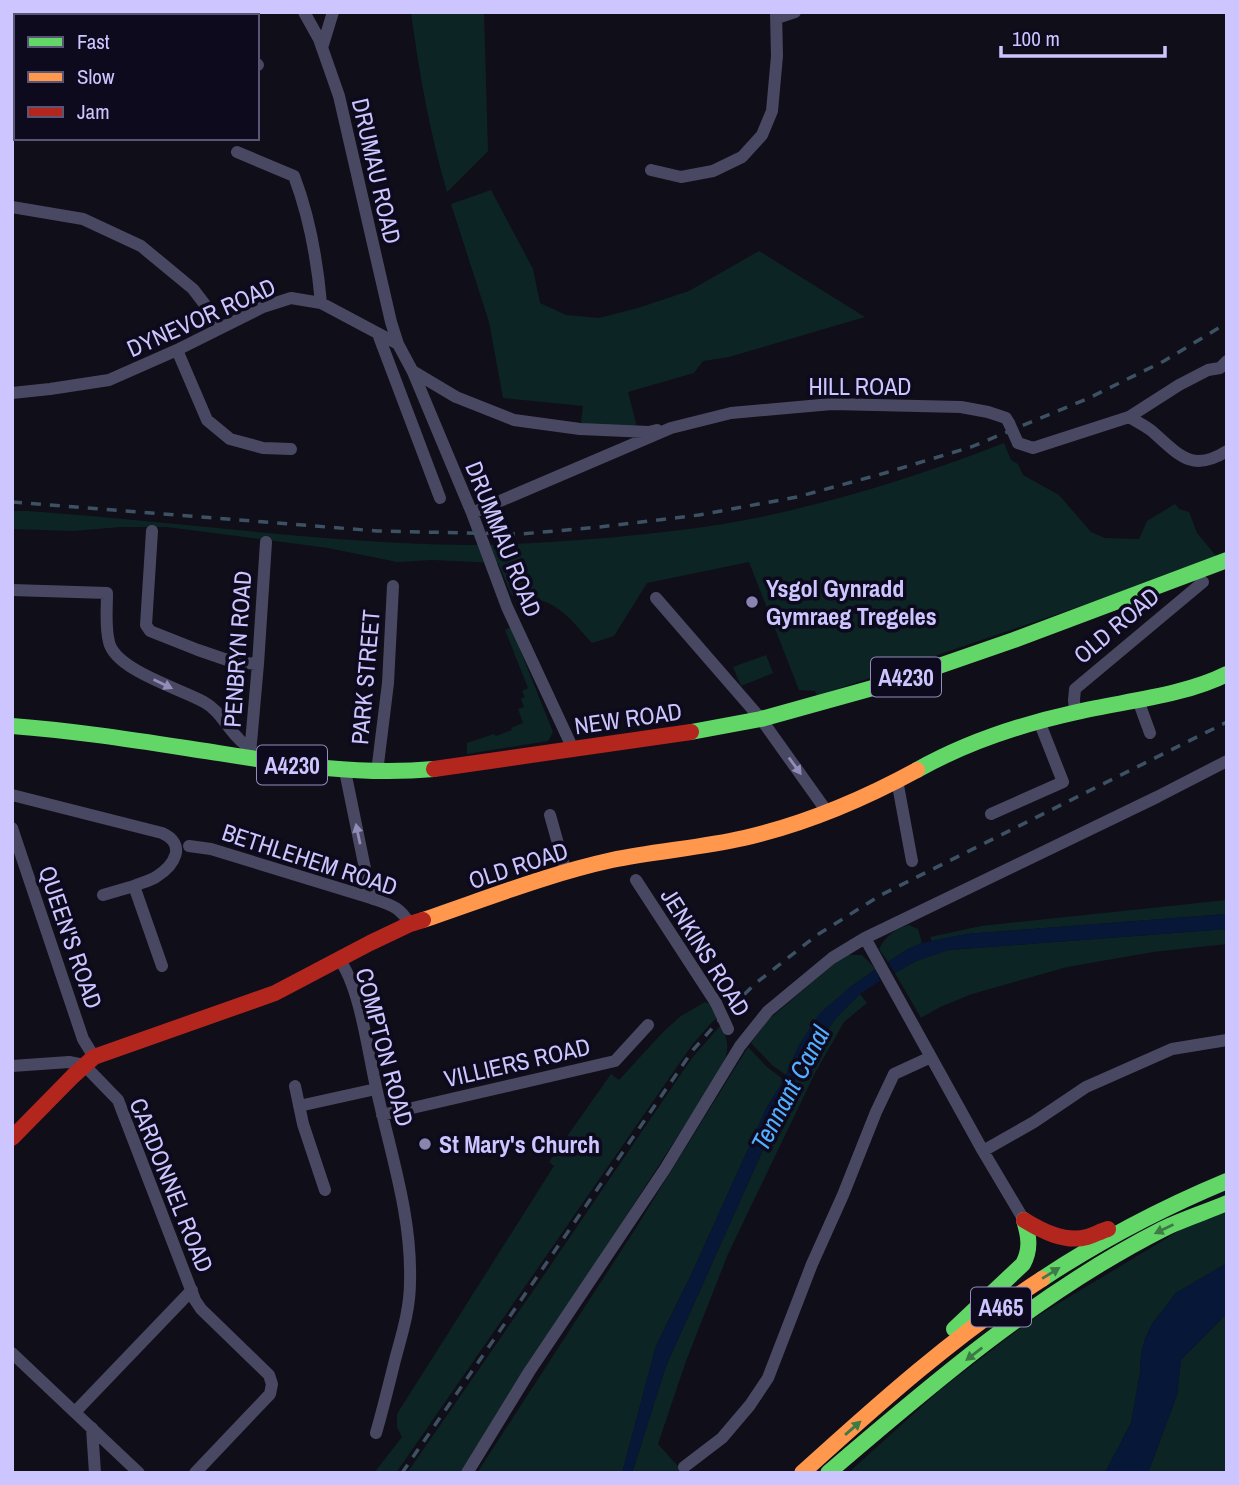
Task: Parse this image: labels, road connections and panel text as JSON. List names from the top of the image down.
{
  "streets": {
    "main road": [
      "OLD ROAD",
      "A4230",
      "NEW ROAD",
      "A465"
    ],
    "street": [
      "DRUMAU ROAD",
      "DYNEVOR ROAD",
      "HILL ROAD",
      "DRUMMAU ROAD",
      "PENBRYN ROAD",
      "PARK STREET",
      "BETHLEHEM ROAD",
      "QUEEN'S ROAD",
      "JENKINS ROAD",
      "COMPTON ROAD",
      "VILLIERS ROAD",
      "CARDONNEL ROAD"
    ]
  },
  "crossings": [
    ["DRUMAU ROAD", "DYNEVOR ROAD"],
    ["DRUMAU ROAD", "DRUMMAU ROAD"],
    ["DYNEVOR ROAD", "DRUMMAU ROAD"],
    ["HILL ROAD", "DRUMMAU ROAD"],
    ["DRUMMAU ROAD", "NEW ROAD"],
    ["OLD ROAD", "BETHLEHEM ROAD"],
    ["OLD ROAD", "QUEEN'S ROAD"],
    ["OLD ROAD", "COMPTON ROAD"],
    ["OLD ROAD", "CARDONNEL ROAD"],
    ["PENBRYN ROAD", "NEW ROAD"],
    ["PARK STREET", "NEW ROAD"],
    ["QUEEN'S ROAD", "CARDONNEL ROAD"],
    ["COMPTON ROAD", "VILLIERS ROAD"]
  ],
  "water": ["Tennant Canal"],
  "places": ["Ysgol Gynradd Gymraeg Tregeles", "St Mary's Church"],
  "legend": ["Fast", "Slow", "Jam"],
  "scale_bar": "100 m"
}
